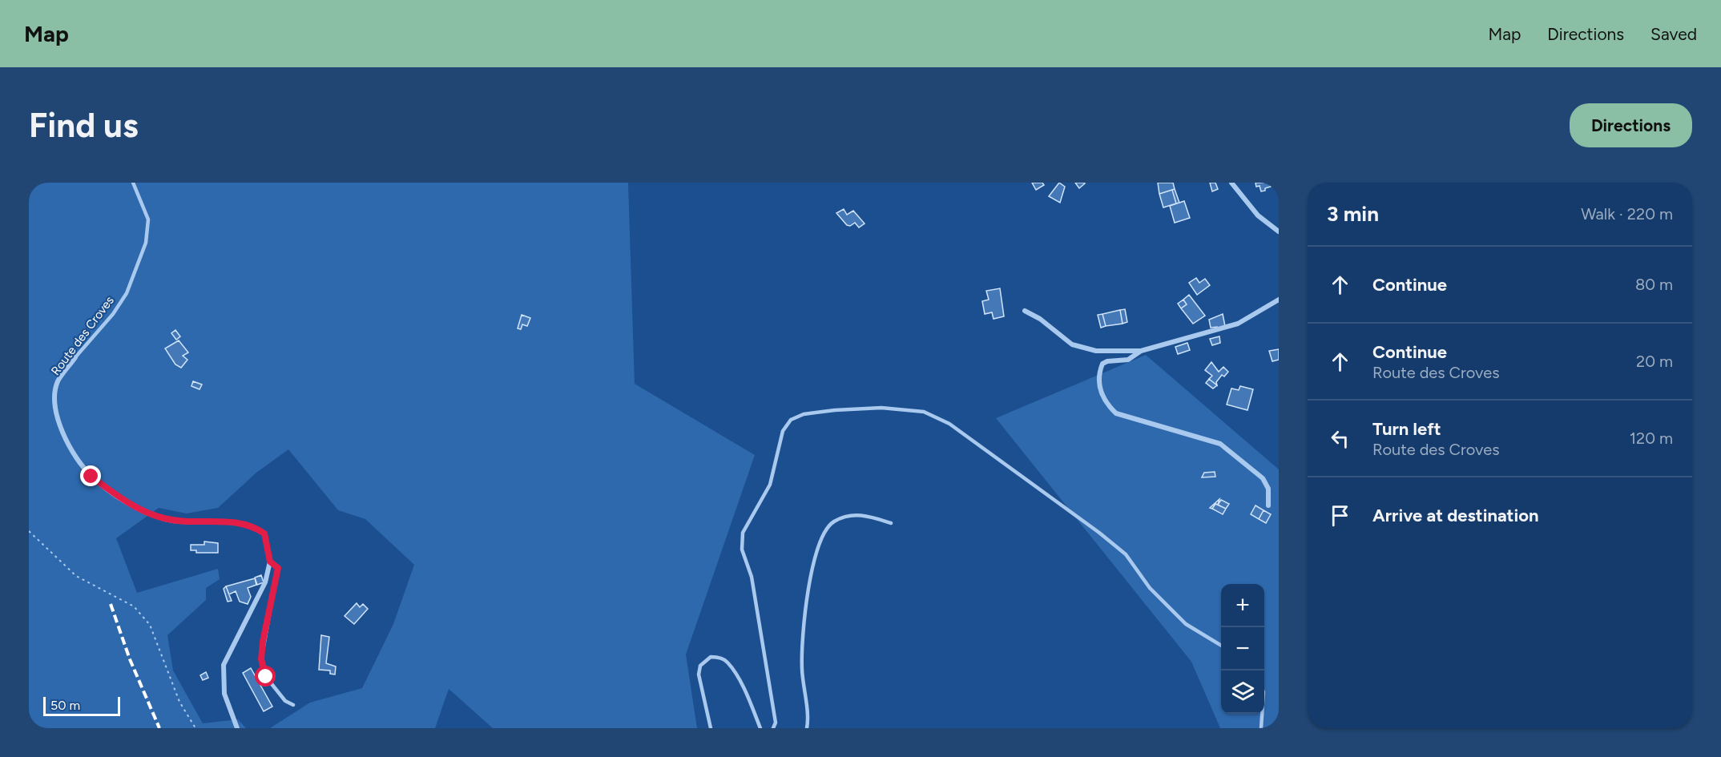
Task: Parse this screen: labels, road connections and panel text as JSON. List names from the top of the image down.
{
  "streets": {
    "street": ["Route des Croves"]
  },
  "scale_bar": "50 m",
  "page": {
    "header": "Map",
    "nav": ["Map", "Directions", "Saved"],
    "buttons": "Directions",
    "title": "Find us",
    "heading": ["3 min", "Walk · 220 m"],
    "list": [
      ["Continue", "80 m"],
      ["Continue", "Route des Croves", "20 m"],
      ["Turn left", "Route des Croves", "120 m"],
      "Arrive at destination"
    ],
    "map_buttons": ["+", "−"],
    "scale": "50 m"
  }
}
